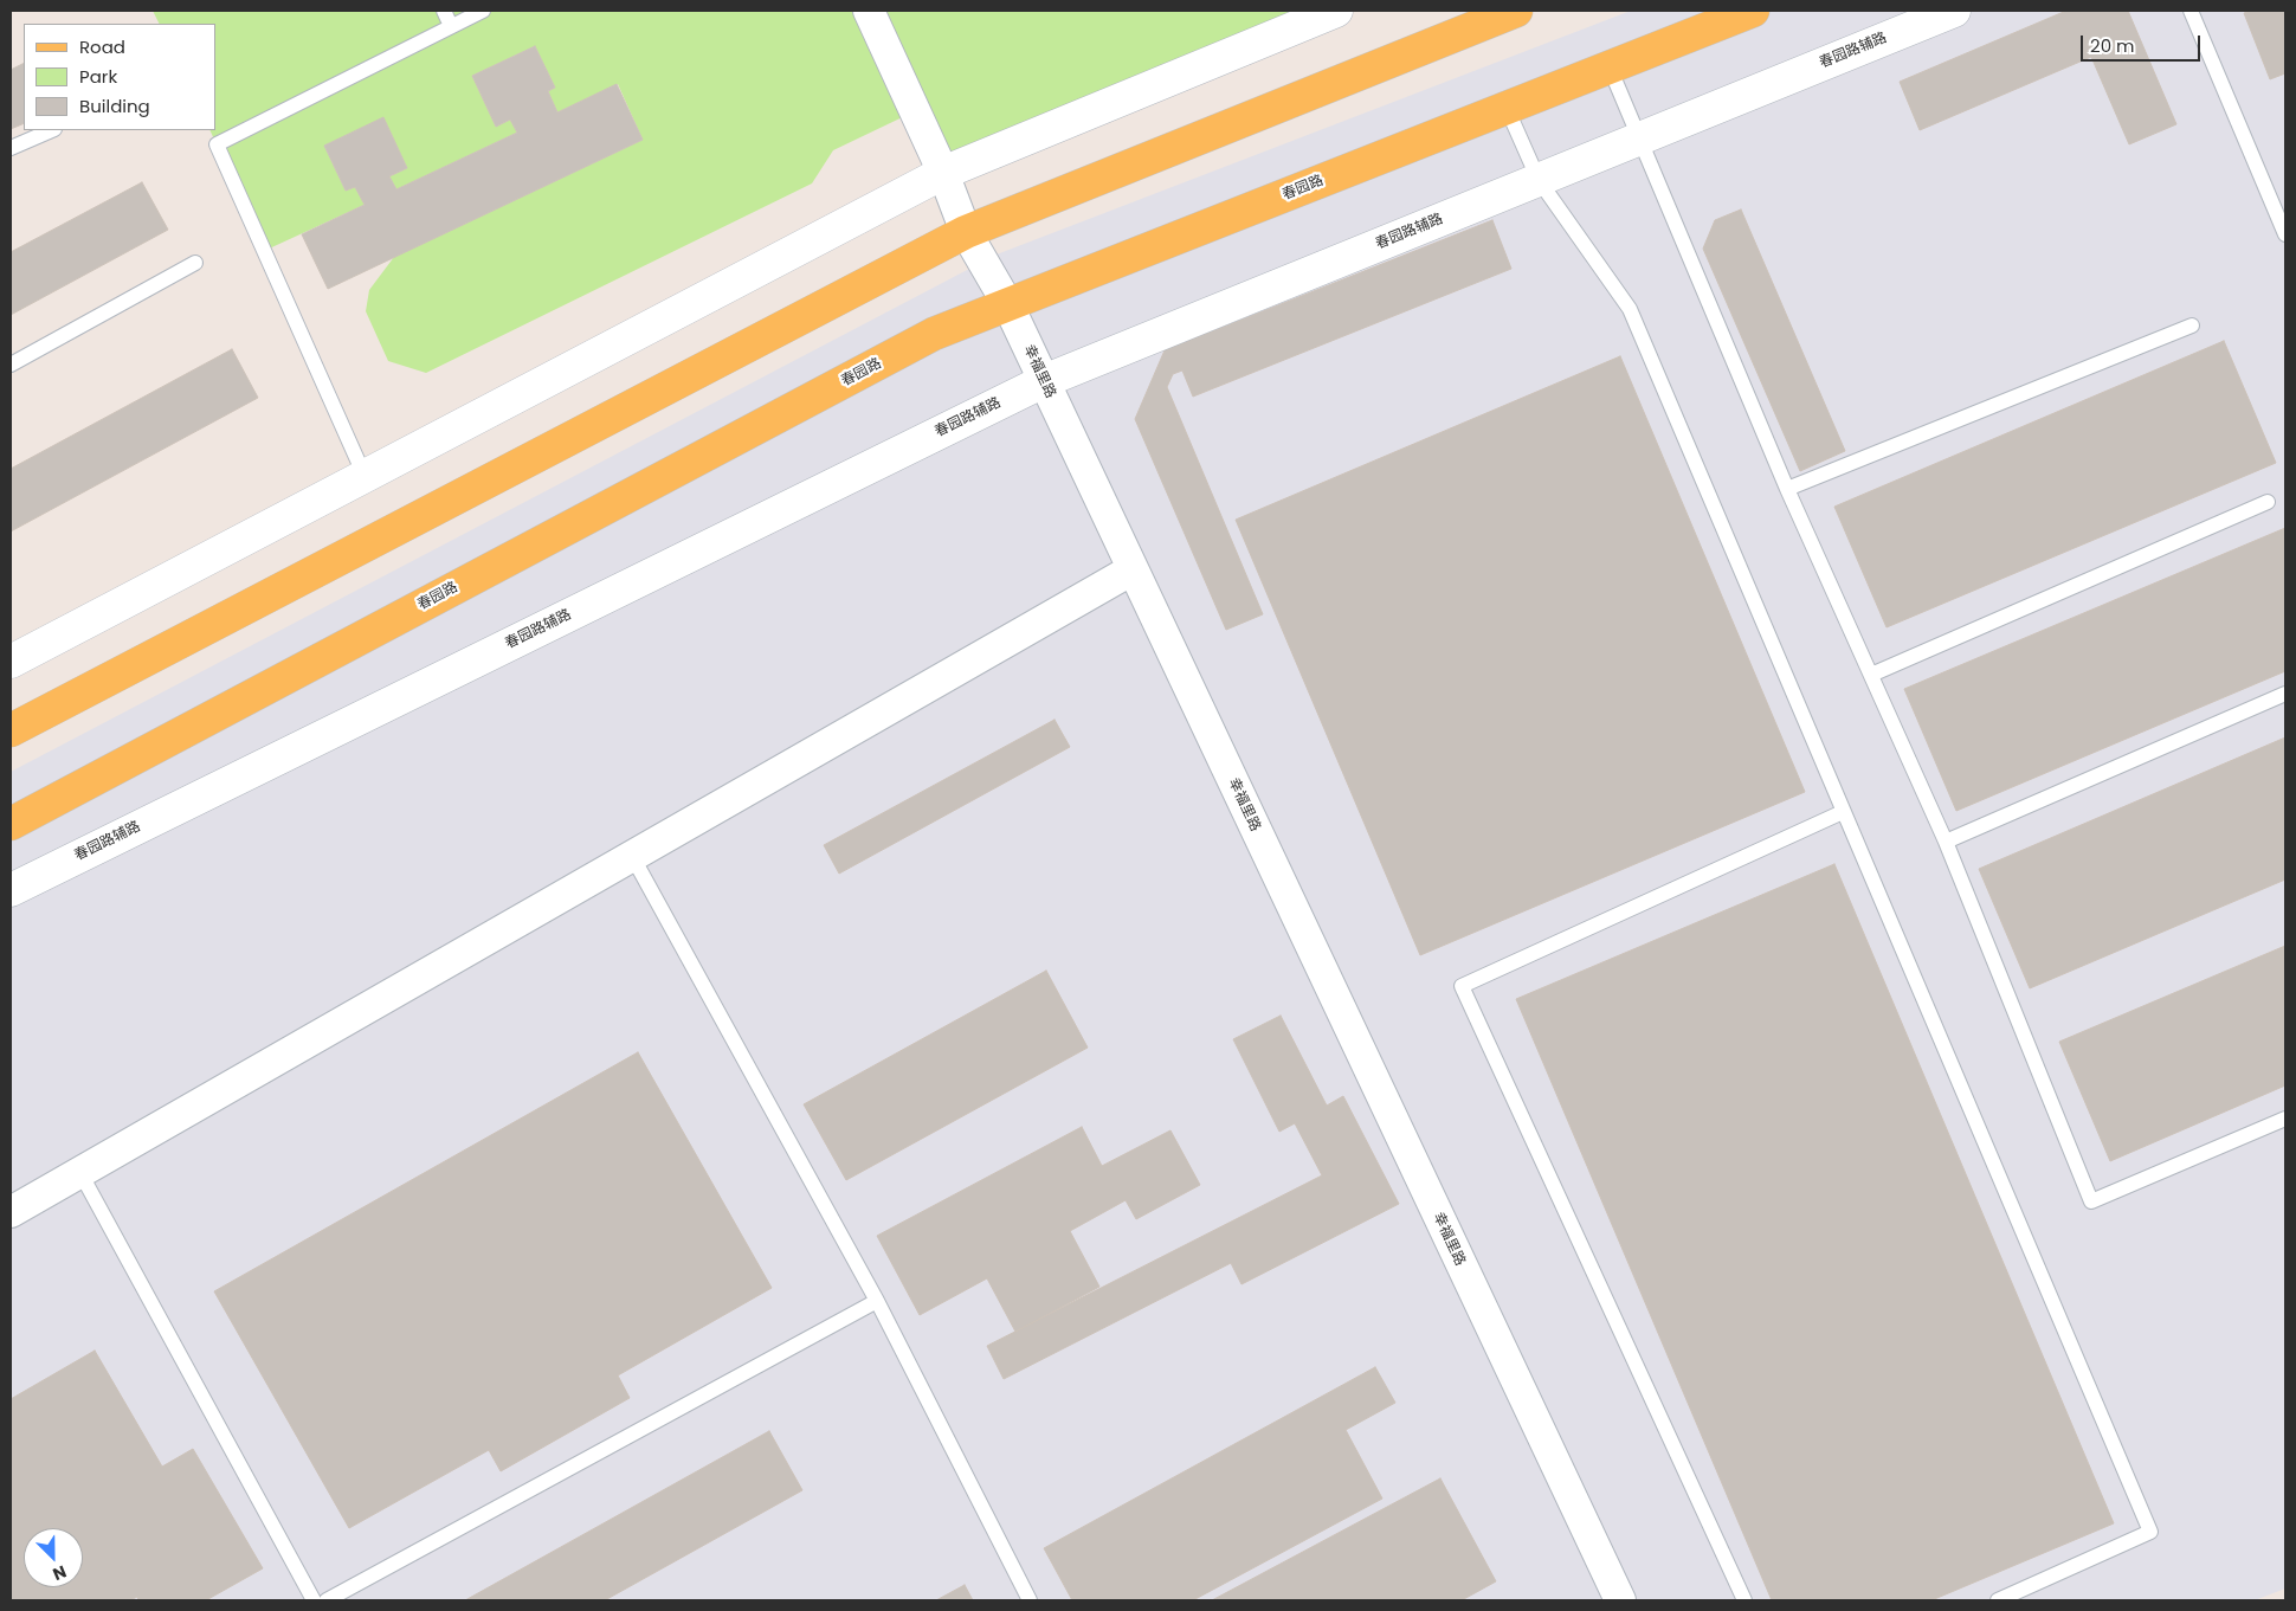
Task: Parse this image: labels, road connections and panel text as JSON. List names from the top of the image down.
{
  "streets": {
    "main road": ["春园路"],
    "street": ["春园路辅路", "幸福里路"]
  },
  "crossings": [
    ["春园路辅路", "幸福里路"],
    ["春园路", "幸福里路"]
  ],
  "legend": ["Road", "Park", "Building"],
  "scale_bar": "20 m",
  "north": "bottom right"
}
